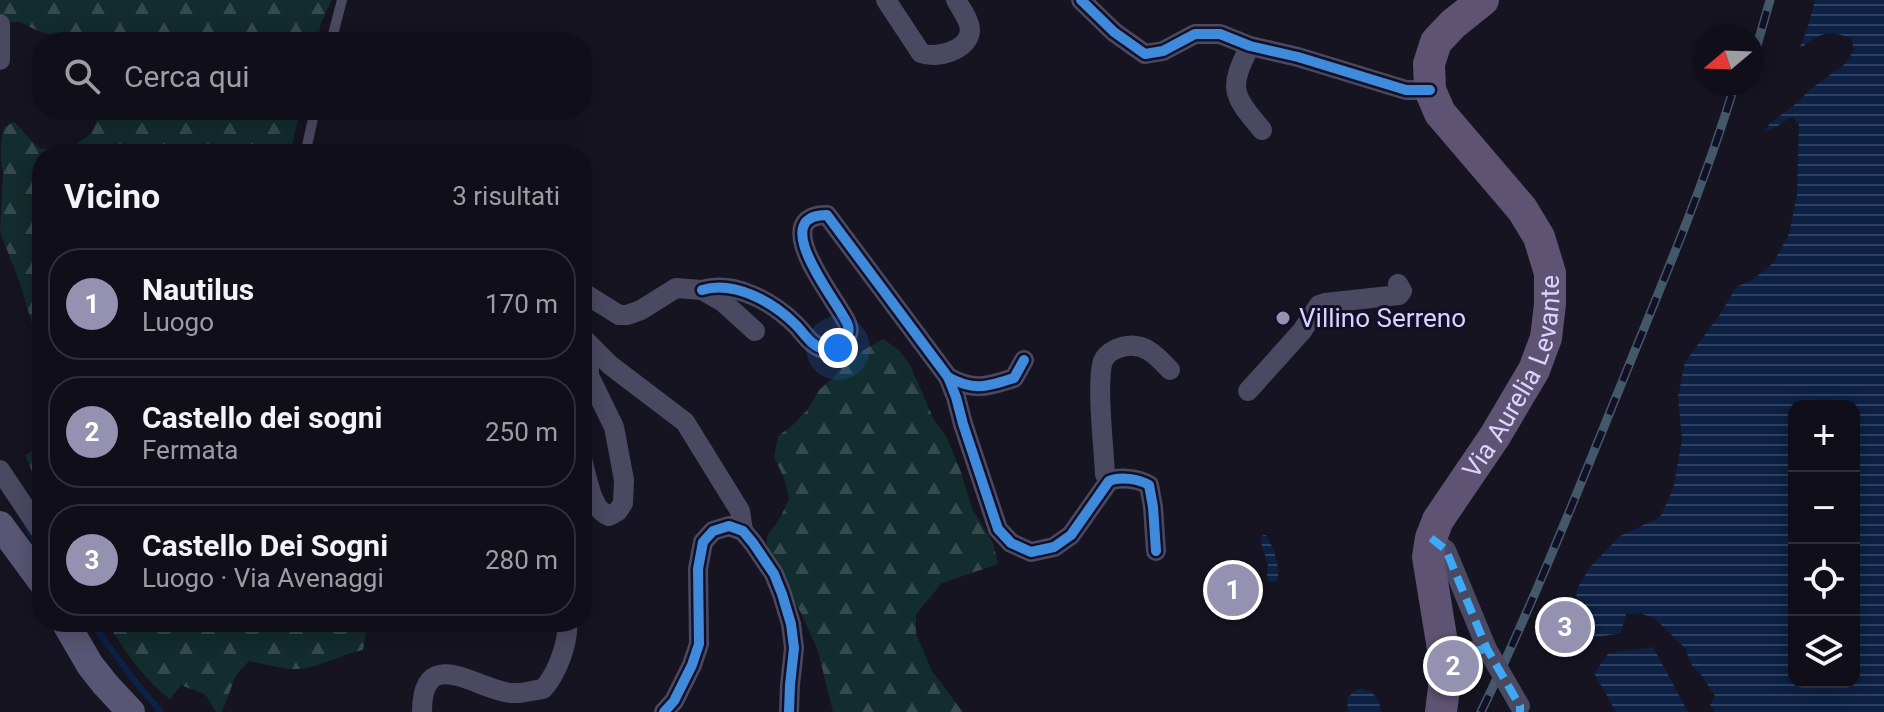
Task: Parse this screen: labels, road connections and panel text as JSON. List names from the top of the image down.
{
  "streets": {
    "main road": ["Via Aurelia Levante"]
  },
  "places": ["Villino Serreno"],
  "north": "left",
  "page": {
    "search": "Cerca qui",
    "heading": ["Vicino", "3 risultati"],
    "list": [
      {
        "mark": "1",
        "name": "Nautilus",
        "note": "Luogo",
        "value": "170 m"
      },
      {
        "mark": "2",
        "name": "Castello dei sogni",
        "note": "Fermata",
        "value": "250 m"
      },
      {
        "mark": "3",
        "name": "Castello Dei Sogni",
        "note": "Luogo · Via Avenaggi",
        "value": "280 m"
      }
    ],
    "map_buttons": ["+", "−"],
    "pins": ["1", "3", "2"]
  }
}
